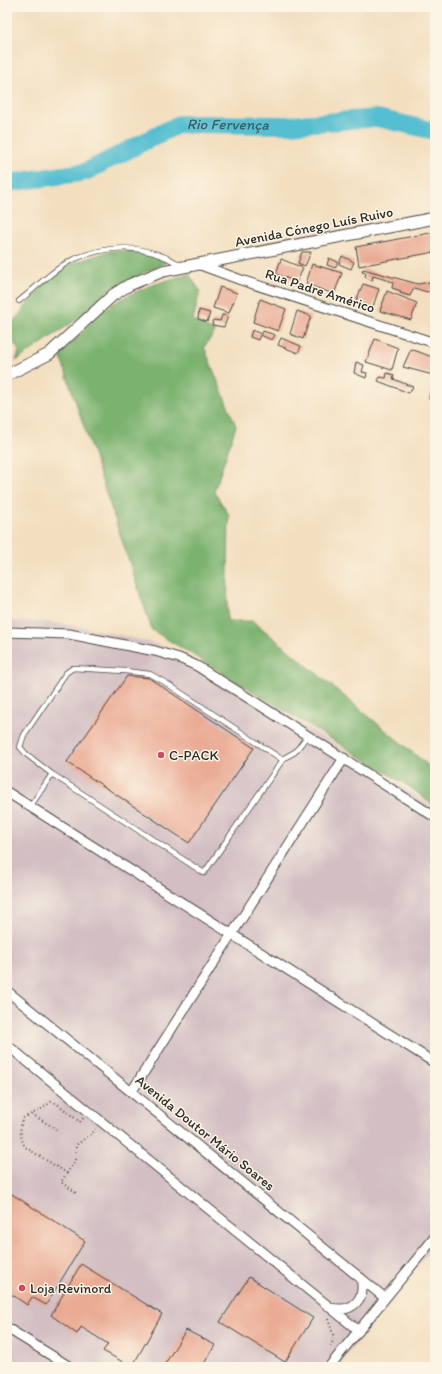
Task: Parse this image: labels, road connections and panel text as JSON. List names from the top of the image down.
{
  "streets": {
    "street": ["Avenida Cónego Luís Ruivo", "Rua Padre Américo", "Avenida Doutor Mário Soares"]
  },
  "crossings": [
    ["Avenida Cónego Luís Ruivo", "Rua Padre Américo"]
  ],
  "water": ["Rio Fervença"],
  "places": ["C-PACK", "Loja Revinord"]
}
